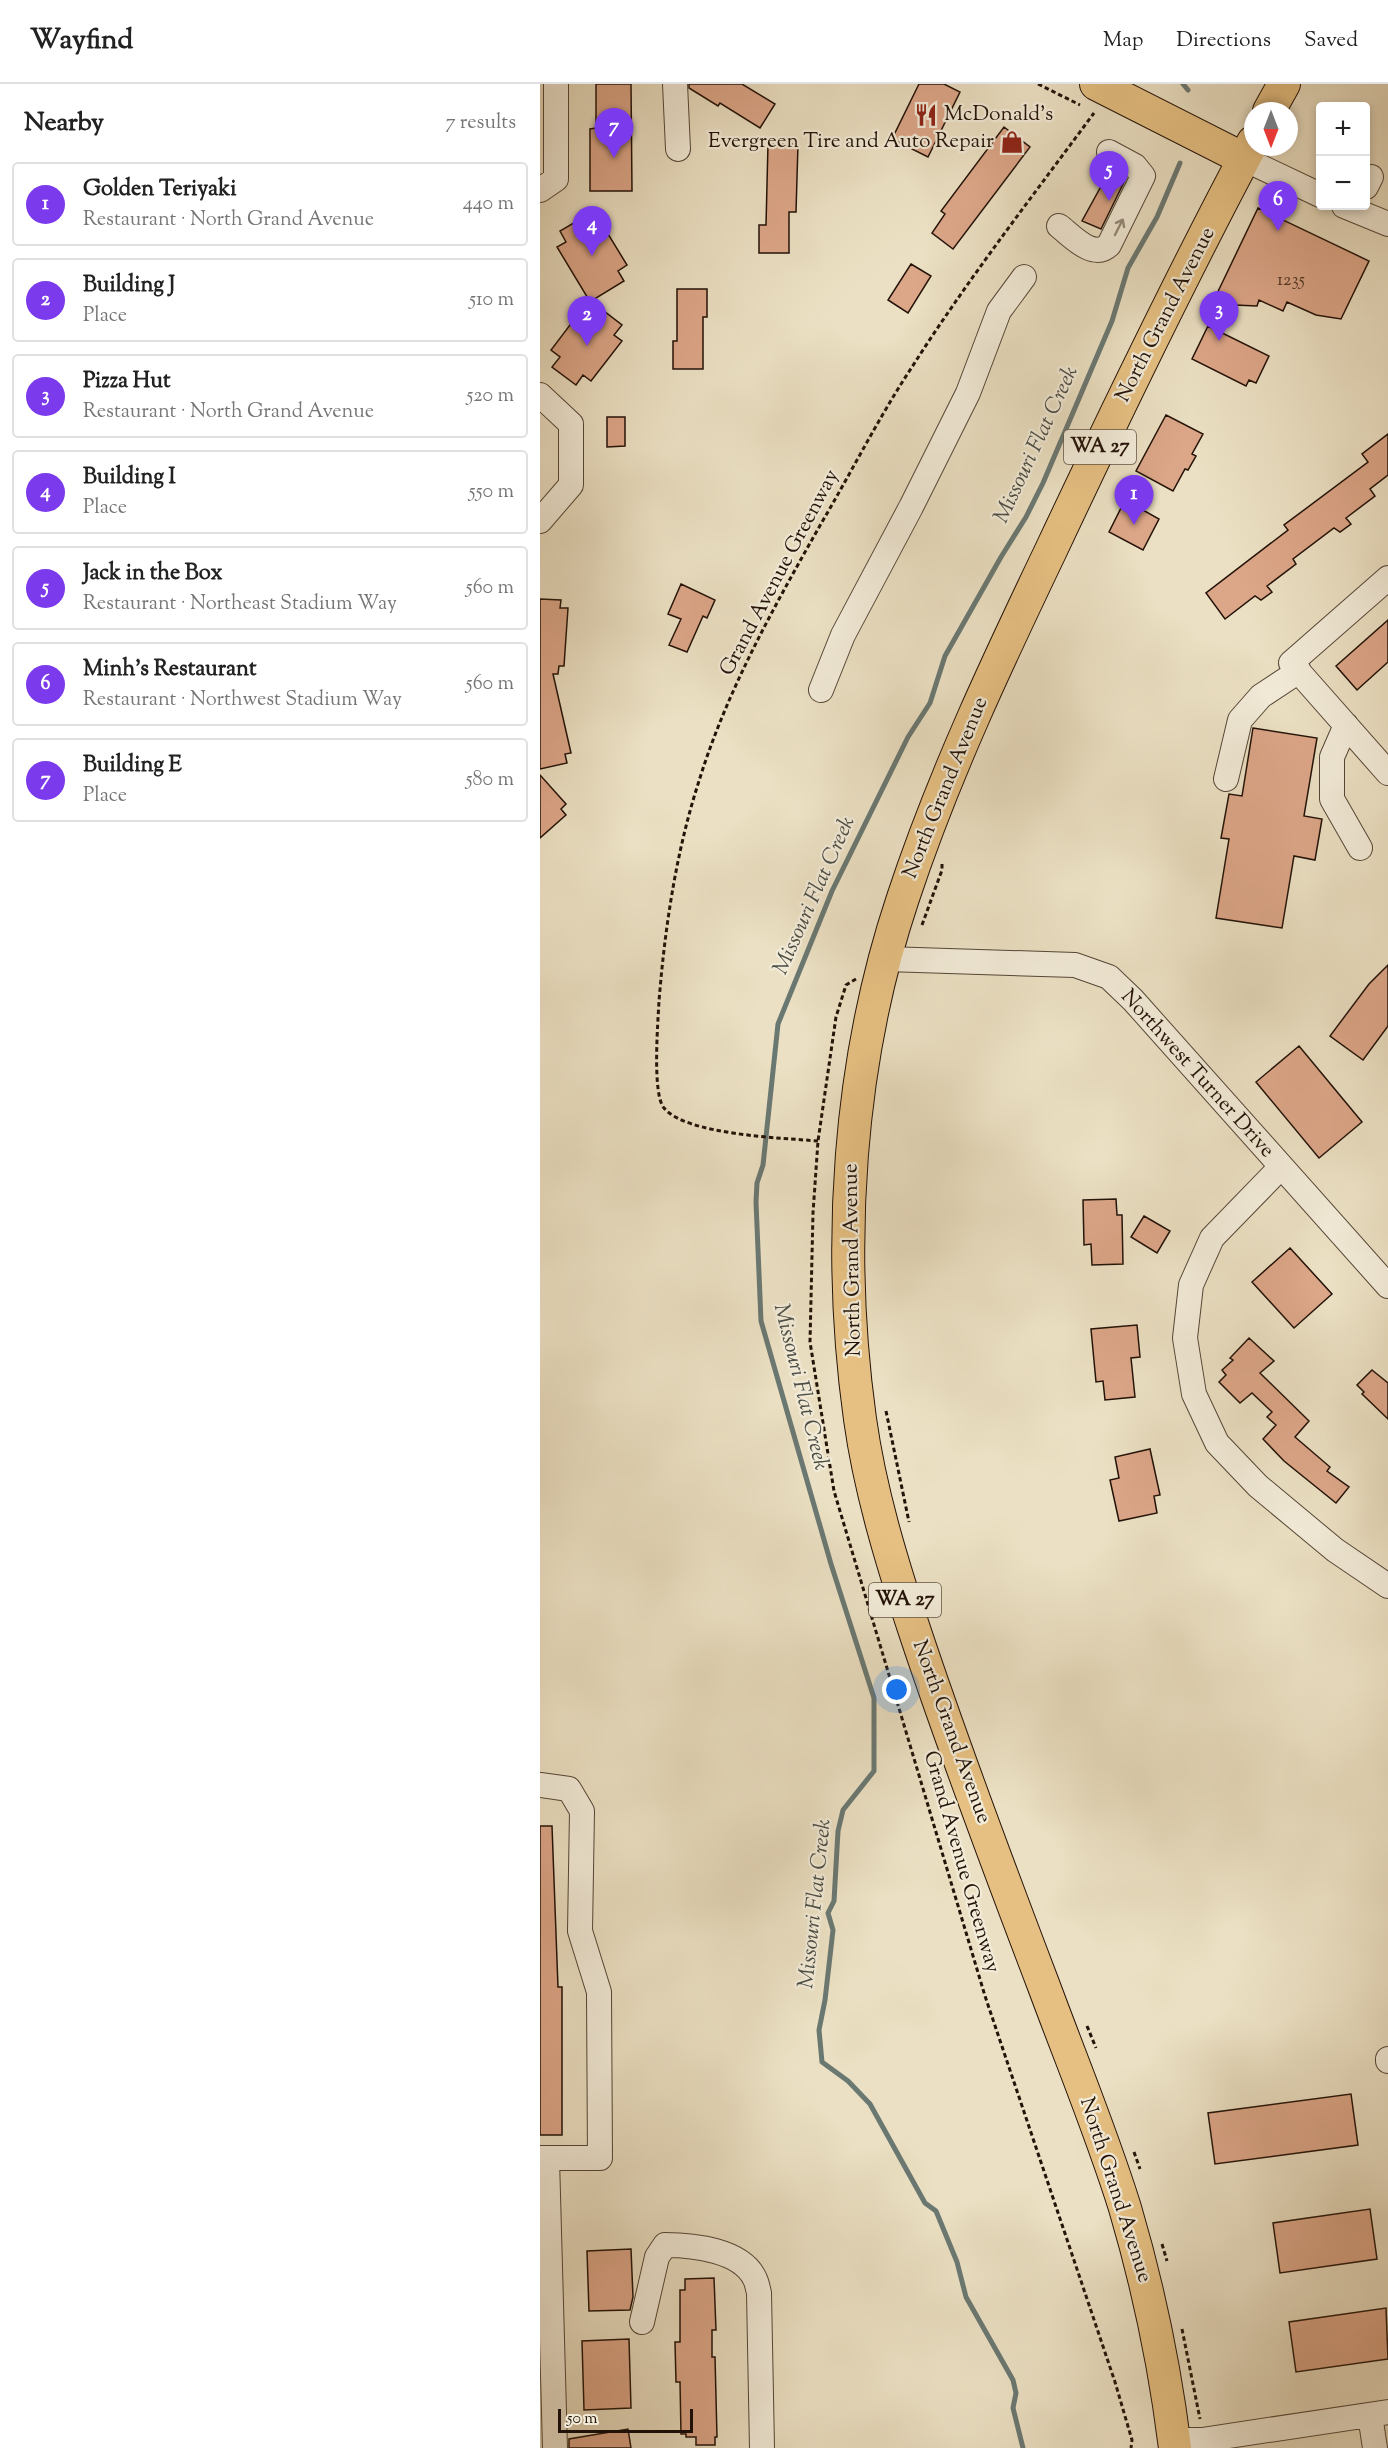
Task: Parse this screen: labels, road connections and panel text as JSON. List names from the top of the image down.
{
  "streets": {
    "main road": ["North Grand Avenue", "WA 27"],
    "street": ["Northwest Turner Drive"],
    "path": ["Grand Avenue Greenway"]
  },
  "crossings": [
    ["North Grand Avenue", "Northwest Turner Drive"]
  ],
  "water": ["Missouri Flat Creek"],
  "places": {
    "restaurant": ["McDonald's"],
    "shop": ["Evergreen Tire and Auto Repair"]
  },
  "house_numbers": ["1235"],
  "scale_bar": "50 m",
  "north": "bottom",
  "page": {
    "header": "Wayfind",
    "nav": ["Map", "Directions", "Saved"],
    "heading": ["Nearby", "7 results"],
    "map_buttons": ["+", "−"],
    "pins": [
      "7",
      "5",
      "6",
      "4",
      "3",
      "2",
      "1"
    ],
    "list": [
      {
        "mark": "1",
        "name": "Golden Teriyaki",
        "note": "Restaurant · North Grand Avenue",
        "value": "440 m"
      },
      {
        "mark": "2",
        "name": "Building J",
        "note": "Place",
        "value": "510 m"
      },
      {
        "mark": "3",
        "name": "Pizza Hut",
        "note": "Restaurant · North Grand Avenue",
        "value": "520 m"
      },
      {
        "mark": "4",
        "name": "Building I",
        "note": "Place",
        "value": "550 m"
      },
      {
        "mark": "5",
        "name": "Jack in the Box",
        "note": "Restaurant · Northeast Stadium Way",
        "value": "560 m"
      },
      {
        "mark": "6",
        "name": "Minh's Restaurant",
        "note": "Restaurant · Northwest Stadium Way",
        "value": "560 m"
      },
      {
        "mark": "7",
        "name": "Building E",
        "note": "Place",
        "value": "580 m"
      }
    ],
    "scale": "50 m"
  }
}
